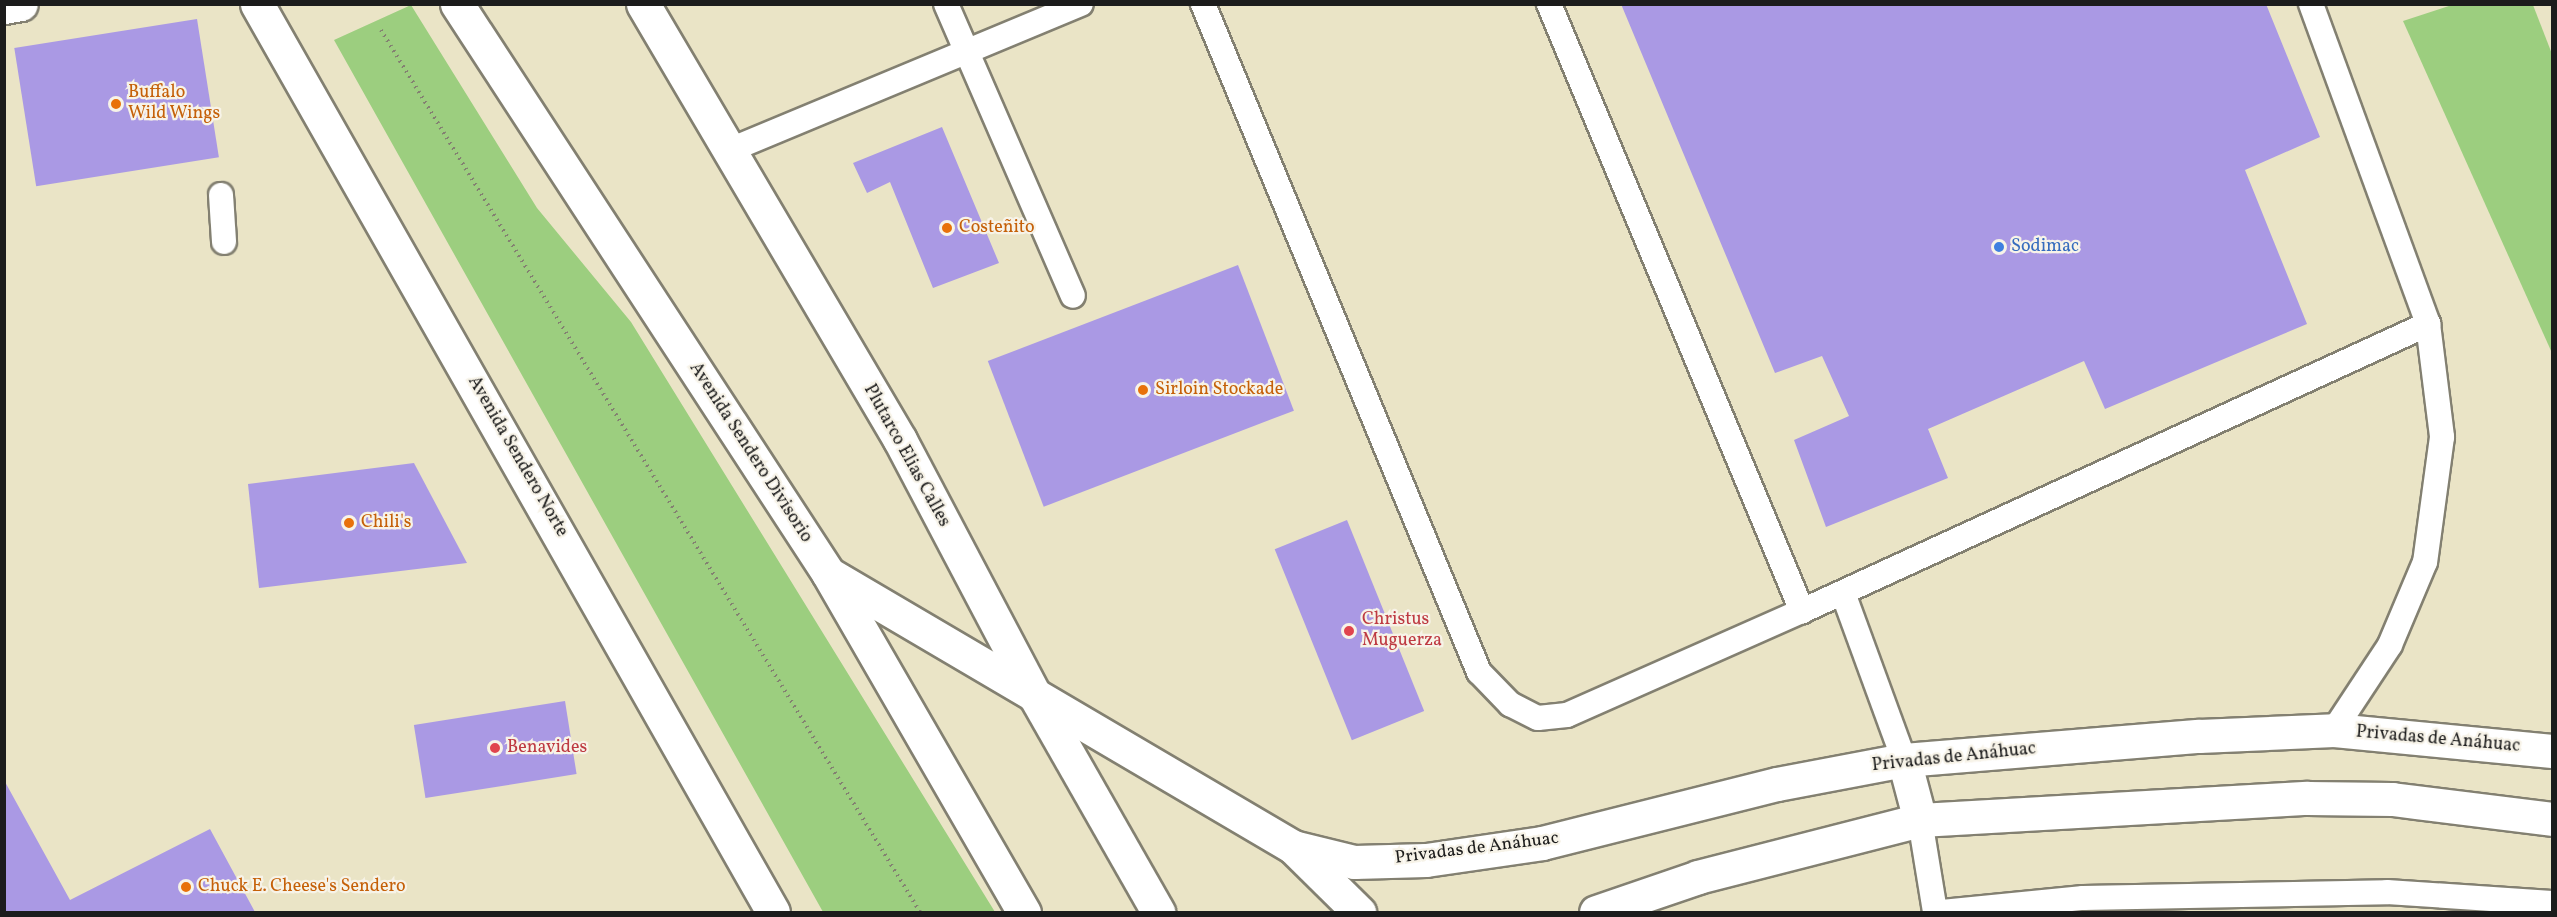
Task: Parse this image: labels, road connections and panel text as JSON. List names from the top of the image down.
{
  "streets": {
    "street": [
      "Avenida Sendero Divisorio",
      "Plutarco Elias Calles",
      "Avenida Sendero Norte",
      "Privadas de Anáhuac"
    ]
  },
  "places": [
    "Buffalo Wild Wings",
    "Costeñito",
    "Sodimac",
    "Sirloin Stockade",
    "Chili's",
    "Christus Muguerza",
    "Benavides",
    "Chuck E. Cheese's Sendero"
  ]
}
